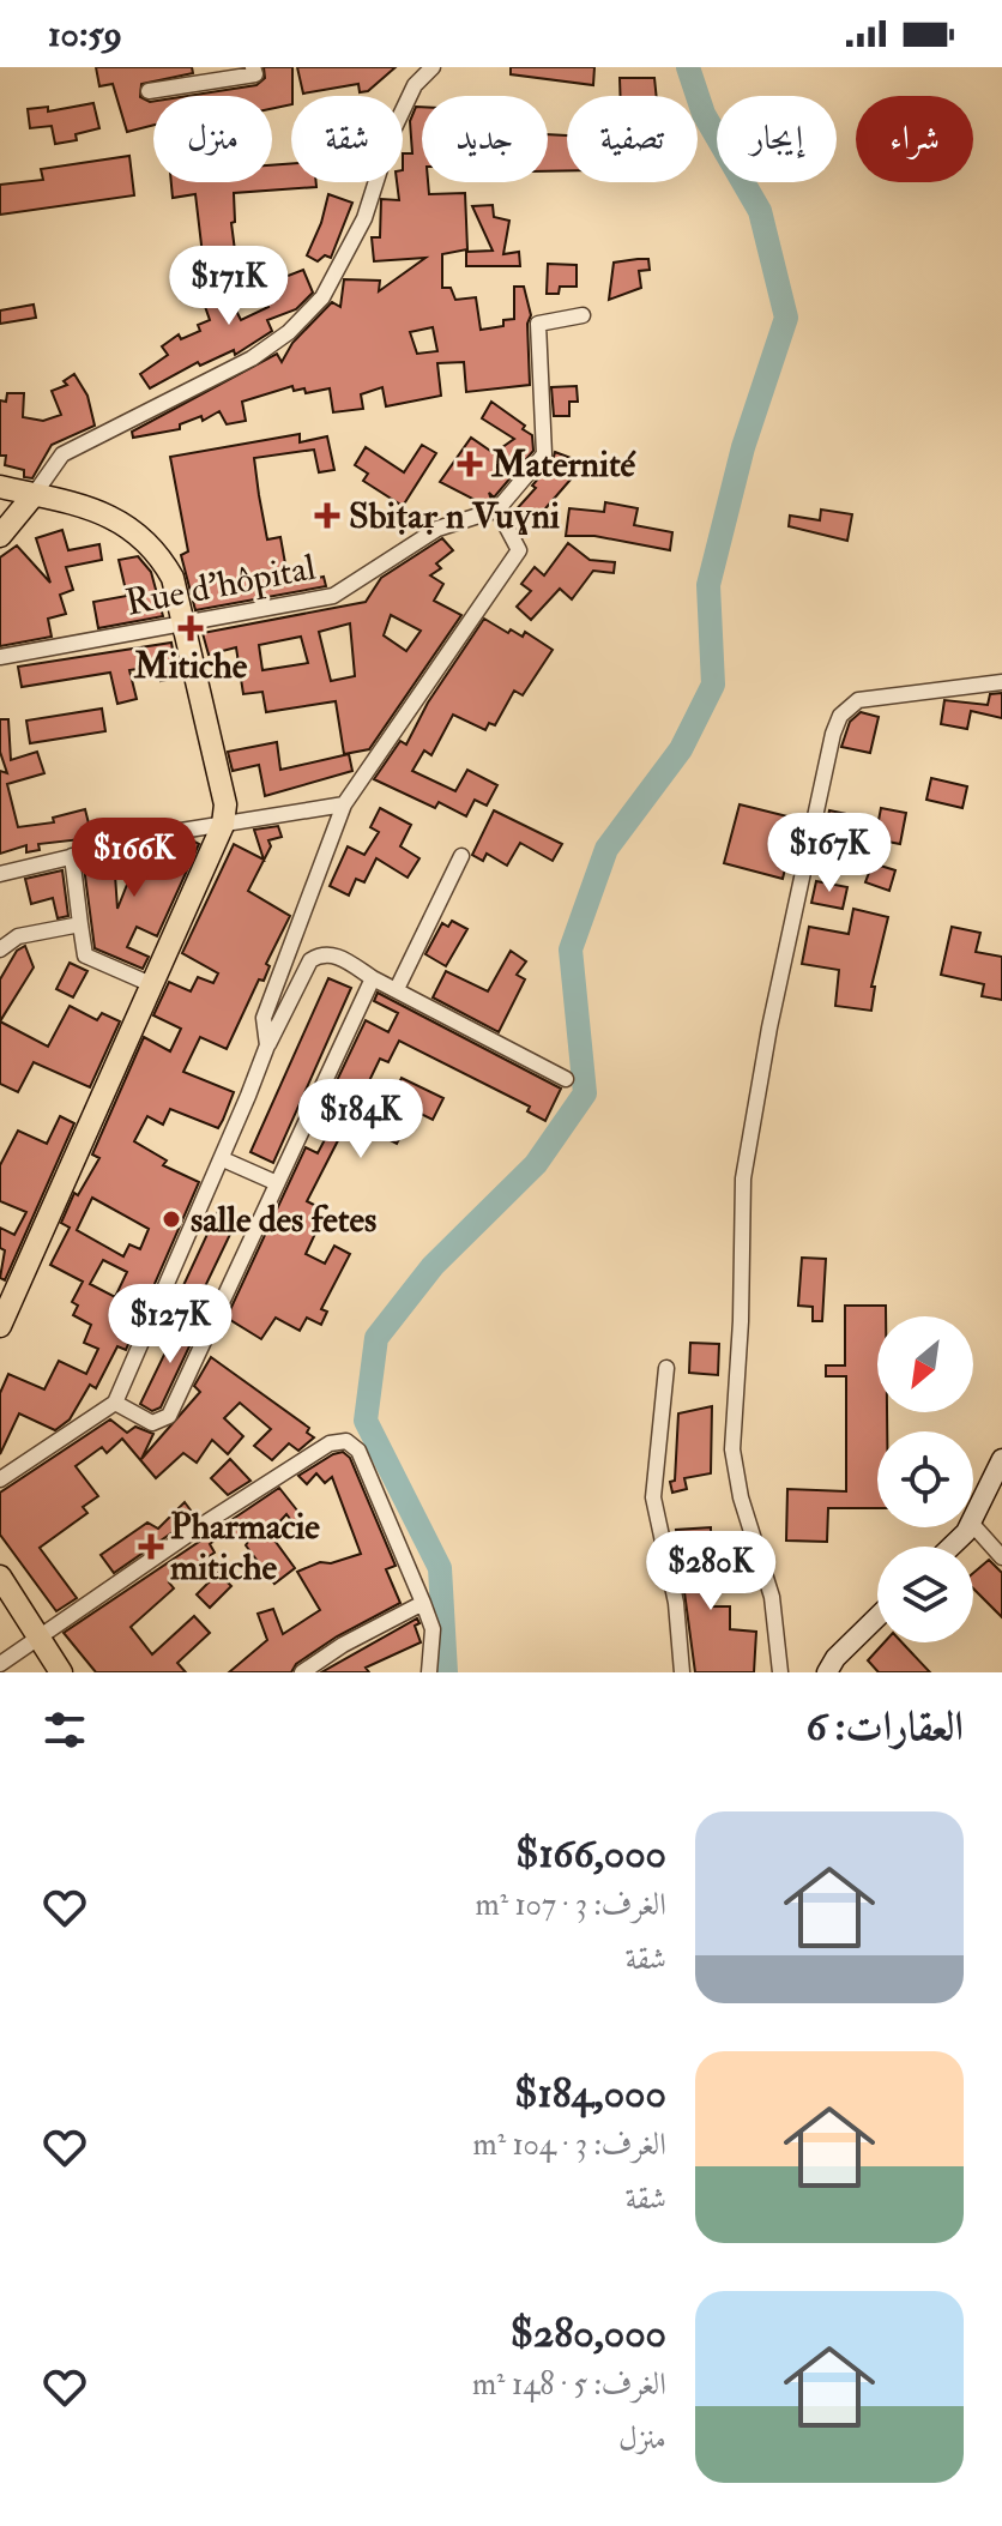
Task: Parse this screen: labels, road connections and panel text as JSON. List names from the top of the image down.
{
  "streets": {
    "street": ["Rue d'hôpital"]
  },
  "places": {
    "health": [
      "Maternité",
      "Sbiṭaṛ n Vuɣni",
      "Mitiche",
      "Pharmacie mitiche"
    ],
    "other": ["salle des fetes"]
  },
  "north": "bottom left",
  "page": {
    "status": "10:59",
    "chip": [
      "شراء",
      "إيجار",
      "تصفية",
      "جديد",
      "شقة",
      "منزل"
    ],
    "price": [
      "$171K",
      "$167K",
      "$166K",
      "$184K",
      "$127K",
      "$280K"
    ],
    "heading": "العقارات: 6",
    "list": [
      {
        "name": "$166,000",
        "note": "الغرف: 3 · 107 m² · شقة"
      },
      {
        "name": "$184,000",
        "note": "الغرف: 3 · 104 m² · شقة"
      },
      {
        "name": "$280,000",
        "note": "الغرف: 5 · 148 m² · منزل"
      }
    ]
  }
}
